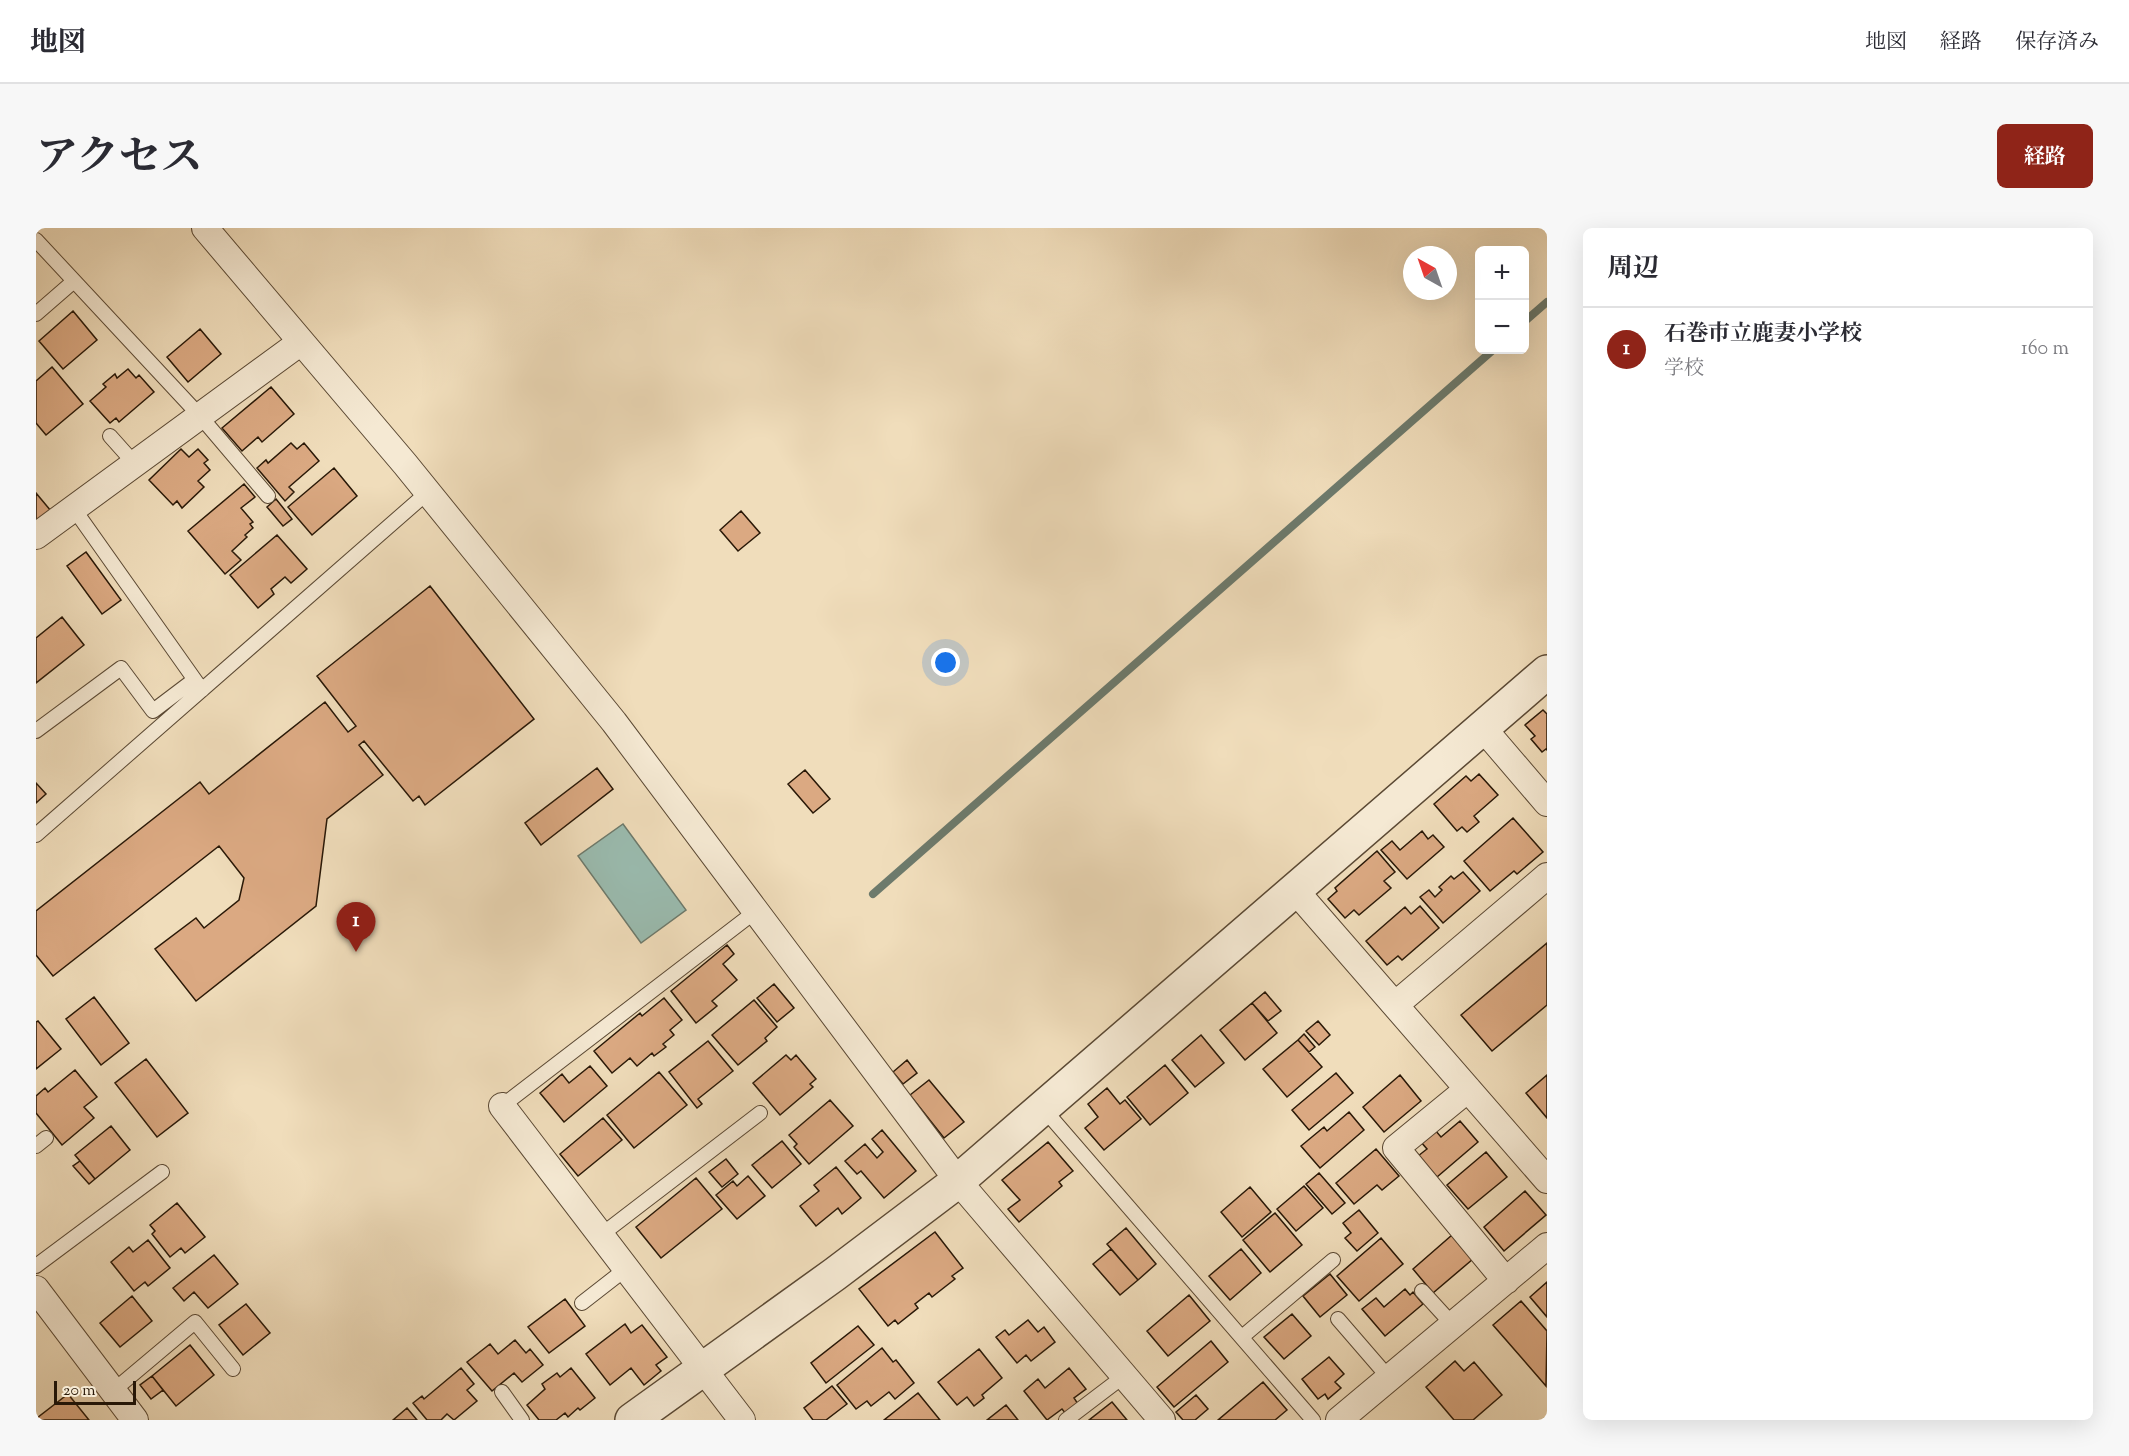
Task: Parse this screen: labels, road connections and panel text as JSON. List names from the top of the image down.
{
  "scale_bar": "20 m",
  "north": "top left",
  "page": {
    "header": "地図",
    "nav": ["地図", "経路", "保存済み"],
    "title": "アクセス",
    "buttons": "経路",
    "heading": "周辺",
    "map_buttons": ["+", "−"],
    "list": [
      {
        "mark": "1",
        "name": "石巻市立鹿妻小学校",
        "note": "学校",
        "value": "160 m"
      }
    ],
    "pins": "1",
    "scale": "20 m"
  }
}
